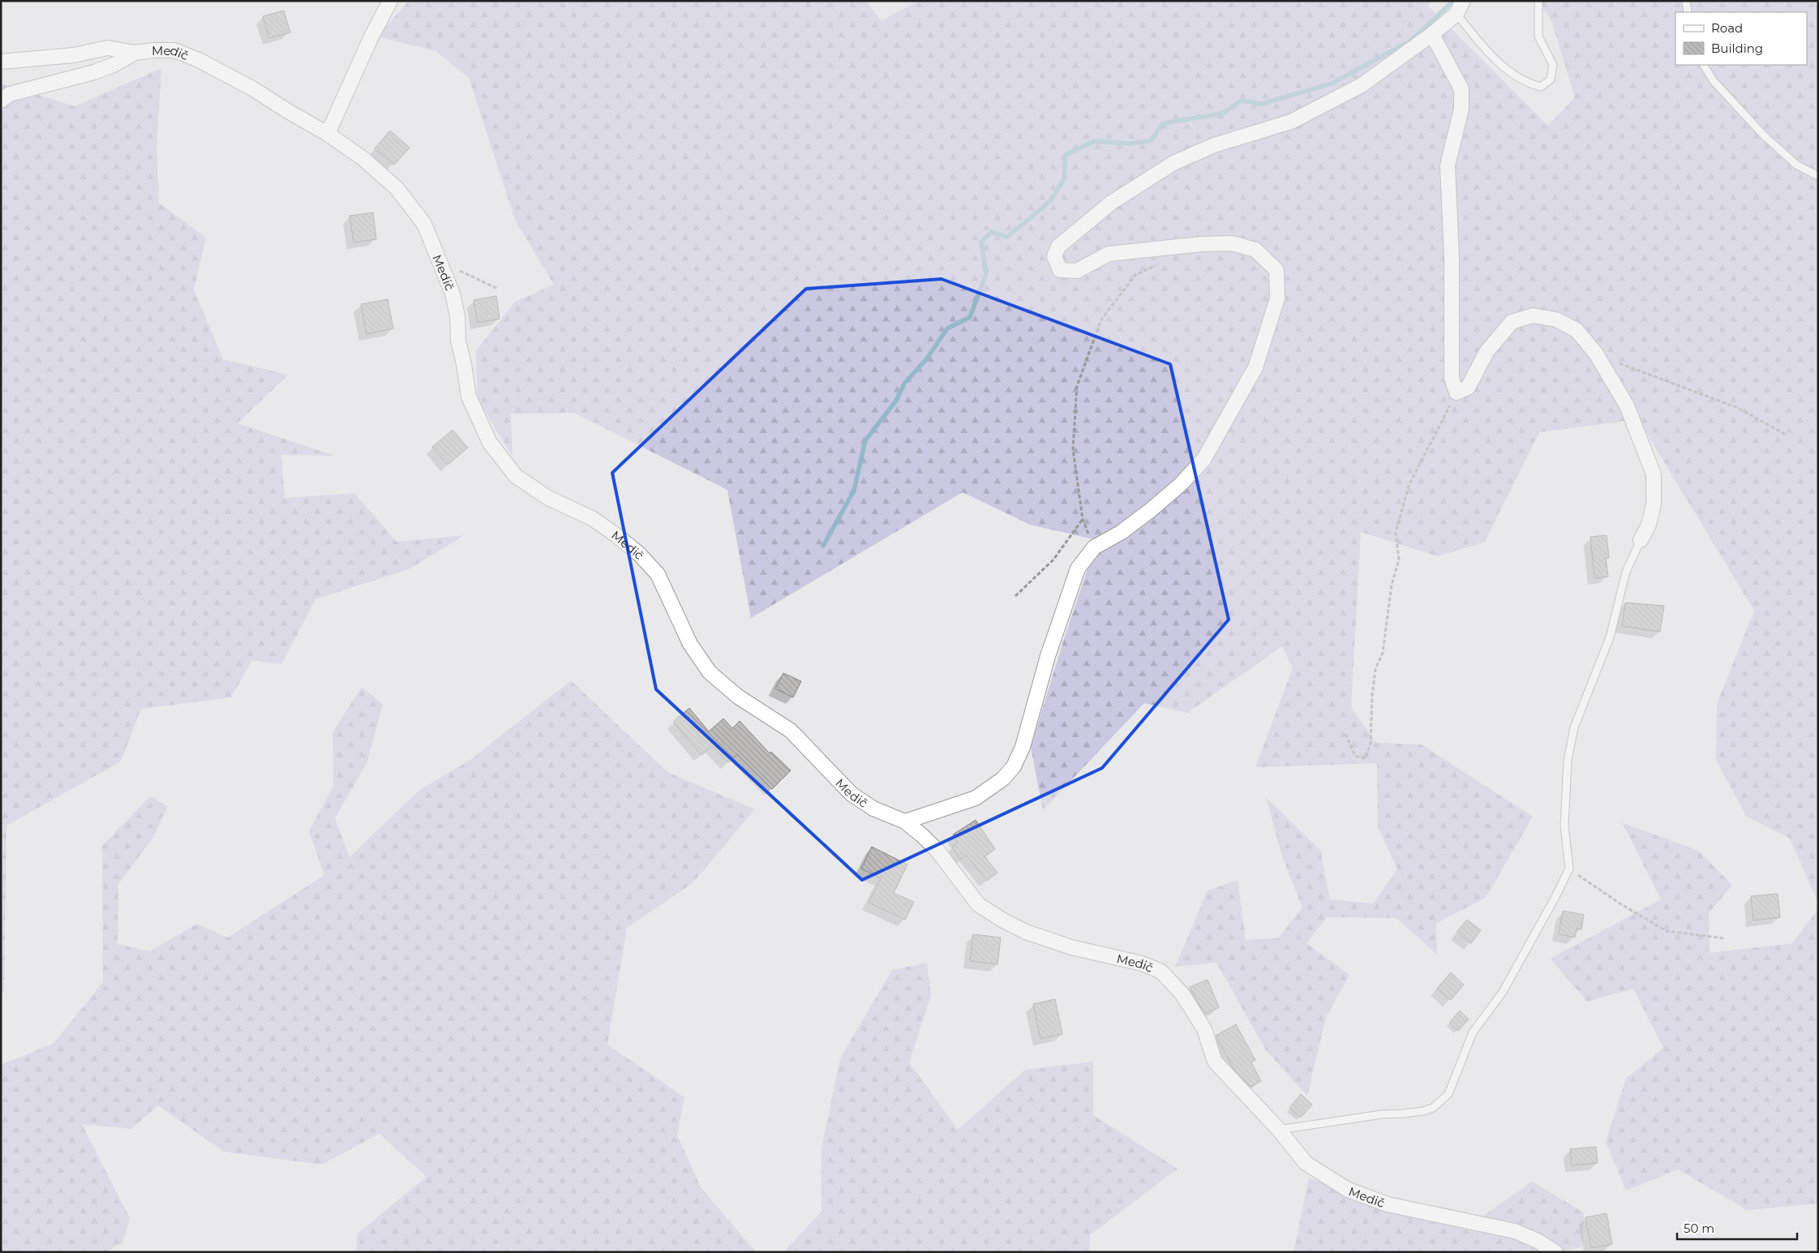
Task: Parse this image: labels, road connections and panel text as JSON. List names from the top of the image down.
{
  "streets": {
    "street": ["Medič"]
  },
  "legend": ["Road", "Building"],
  "scale_bar": "50 m"
}
